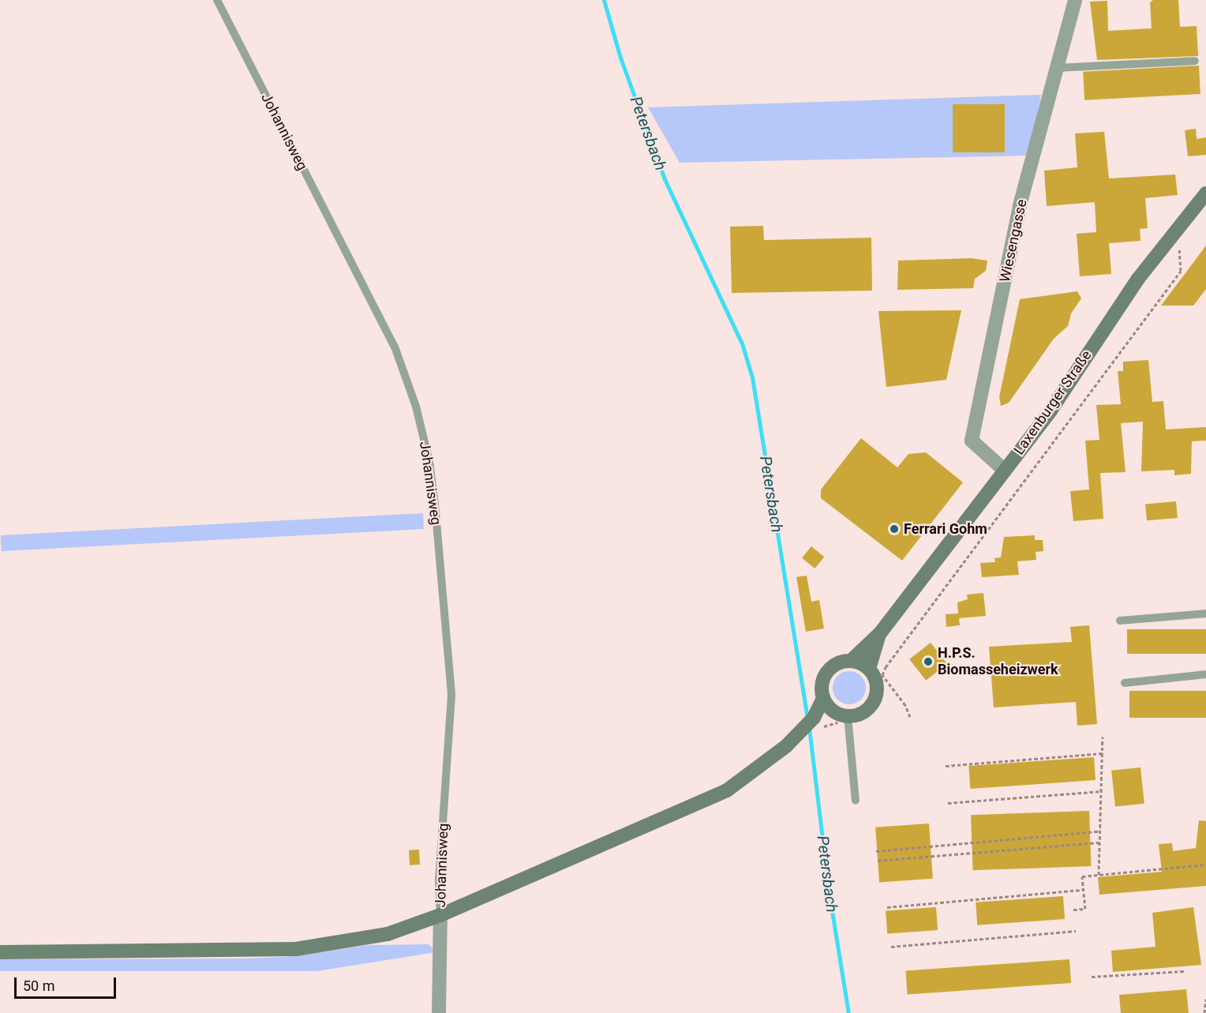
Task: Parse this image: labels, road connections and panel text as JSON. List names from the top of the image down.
{
  "streets": {
    "main road": ["Laxenburger Straße"],
    "street": ["Johannisweg", "Wiesengasse"]
  },
  "crossings": [
    ["Johannisweg", "Laxenburger Straße"],
    ["Wiesengasse", "Laxenburger Straße"]
  ],
  "water": ["Petersbach"],
  "places": ["Ferrari Gohm", "H.P.S. Biomasseheizwerk"],
  "scale_bar": "50 m"
}
